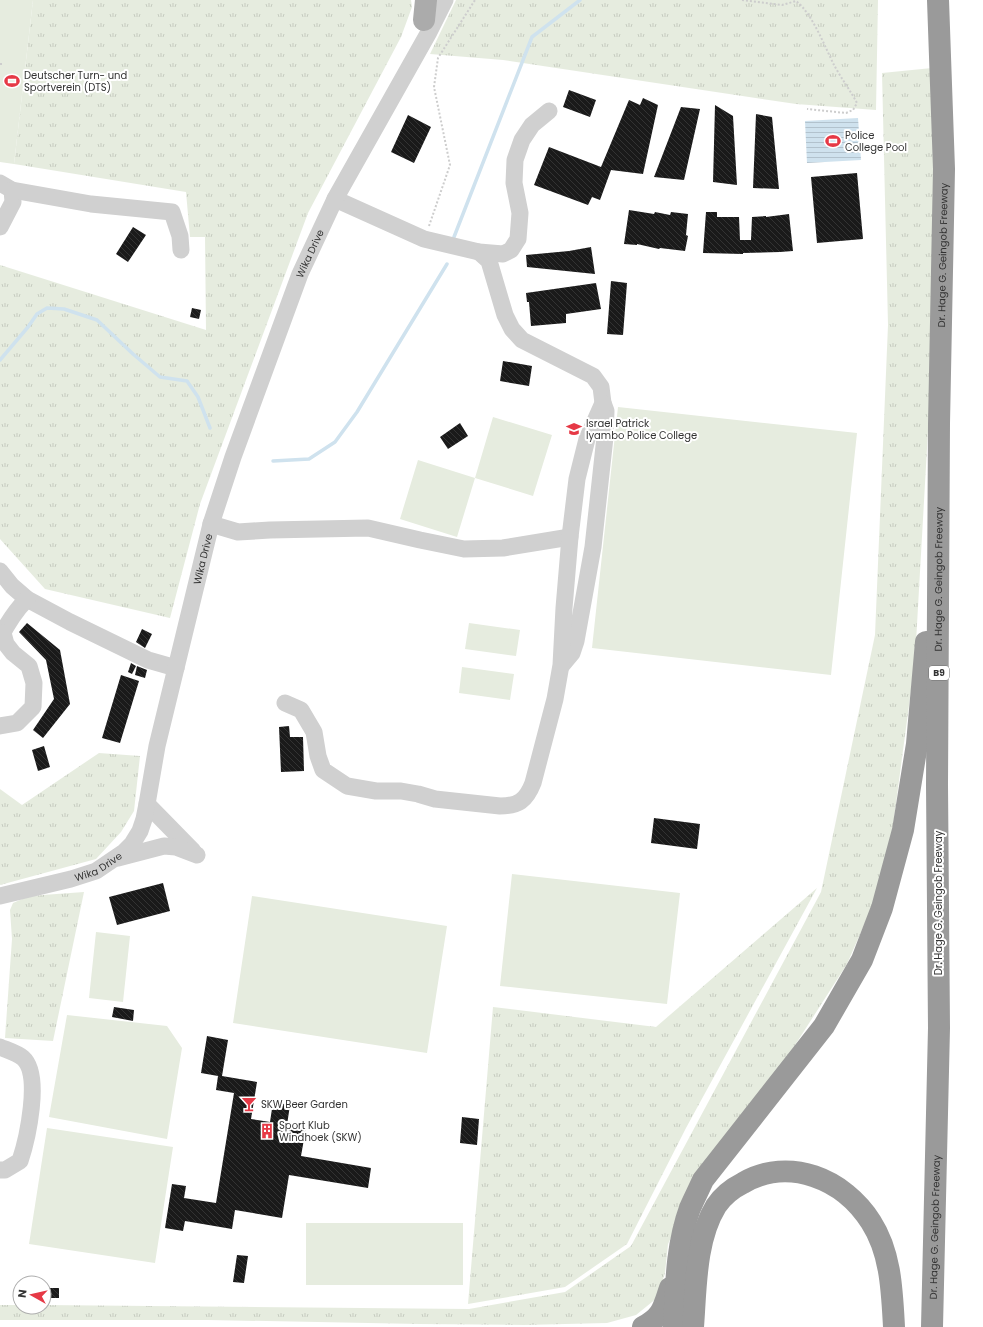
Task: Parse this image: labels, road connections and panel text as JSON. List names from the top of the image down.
{
  "streets": {
    "highway": ["Dr. Hage G. Geingob Freeway", "B9"],
    "street": ["Wika Drive"]
  },
  "places": {
    "sports": ["Deutscher Turn- und Sportverein (DTS)", "Police College Pool"],
    "school or university": ["Israel Patrick Iyambo Police College"],
    "bar": ["SKW Beer Garden"],
    "building": ["Sport Klub Windhoek (SKW)"]
  },
  "north": "left"
}
